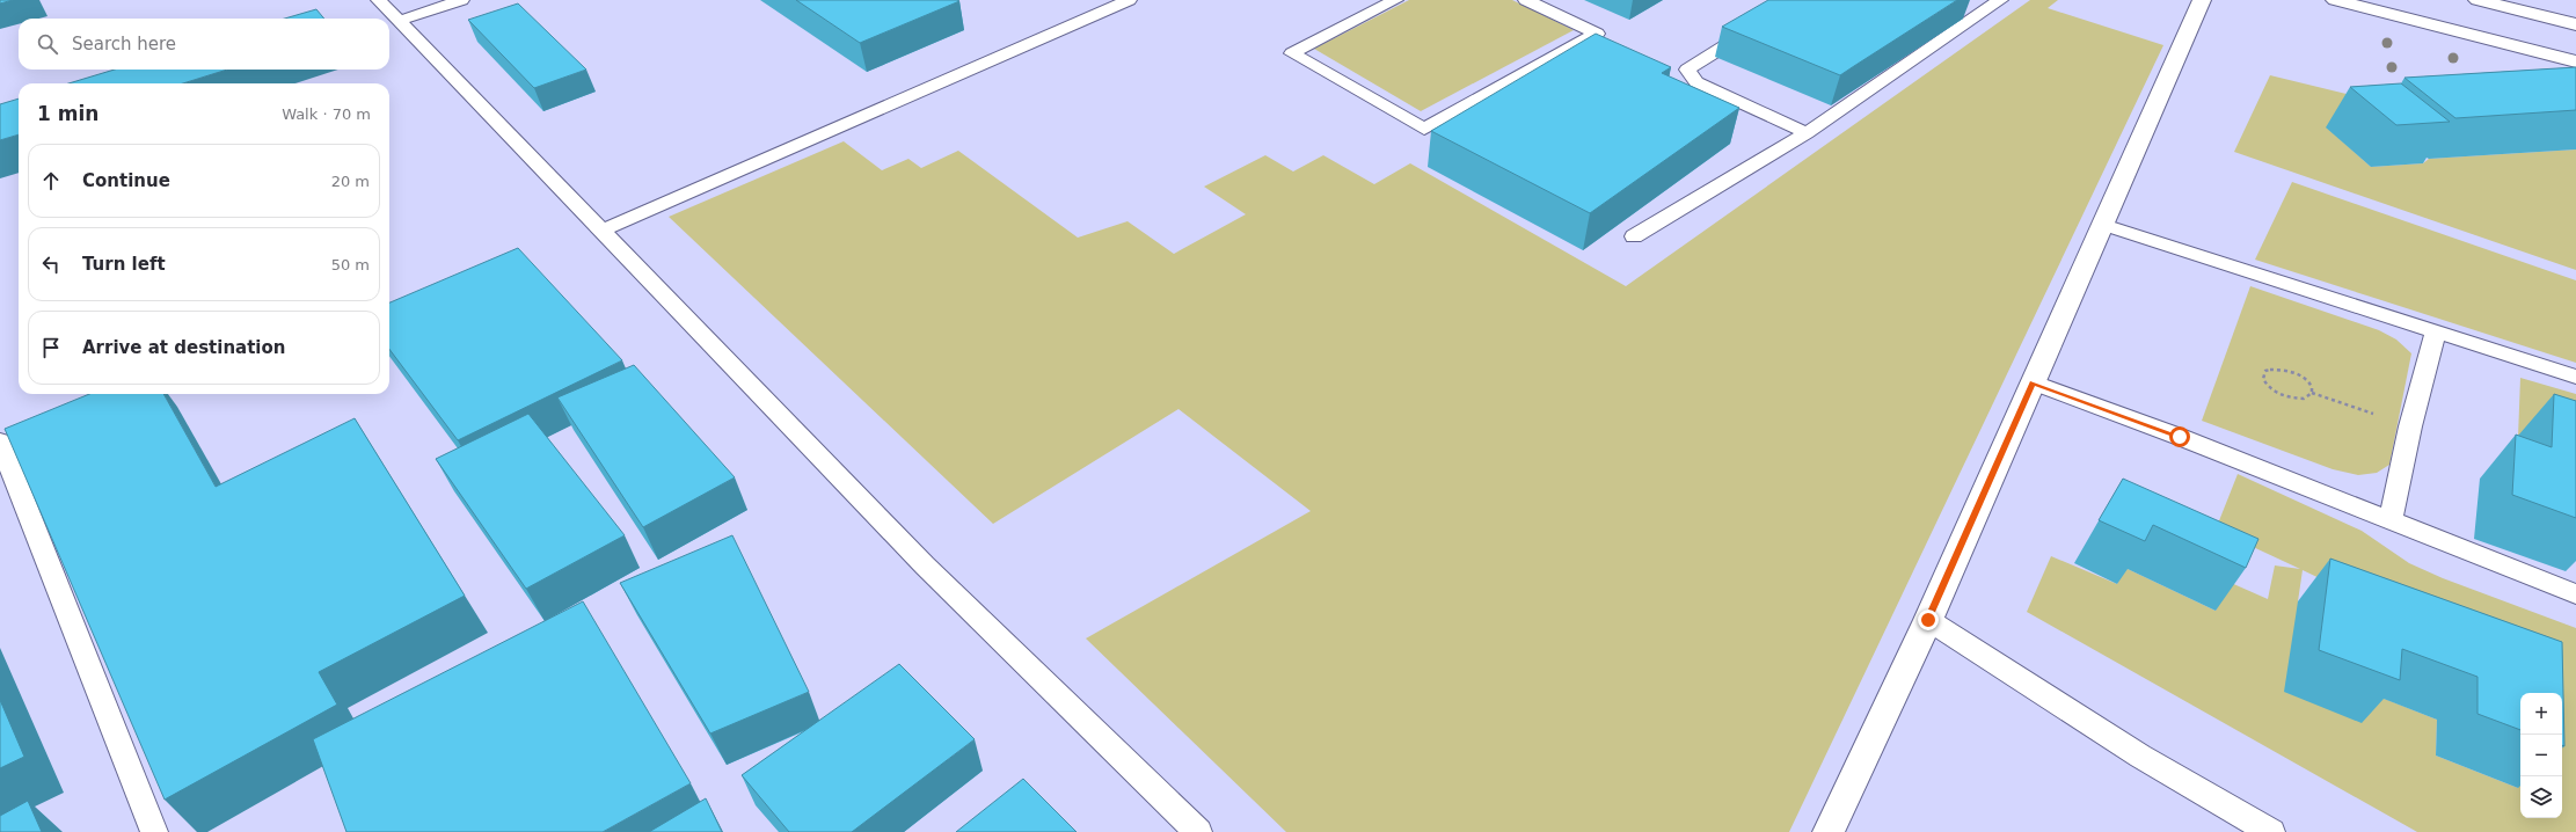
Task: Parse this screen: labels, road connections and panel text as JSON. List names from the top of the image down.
{
  "page": {
    "search": "Search here",
    "heading": ["1 min", "Walk · 70 m"],
    "list": [
      ["Continue", "20 m"],
      ["Turn left", "50 m"],
      "Arrive at destination"
    ],
    "map_buttons": ["+", "−"]
  }
}
